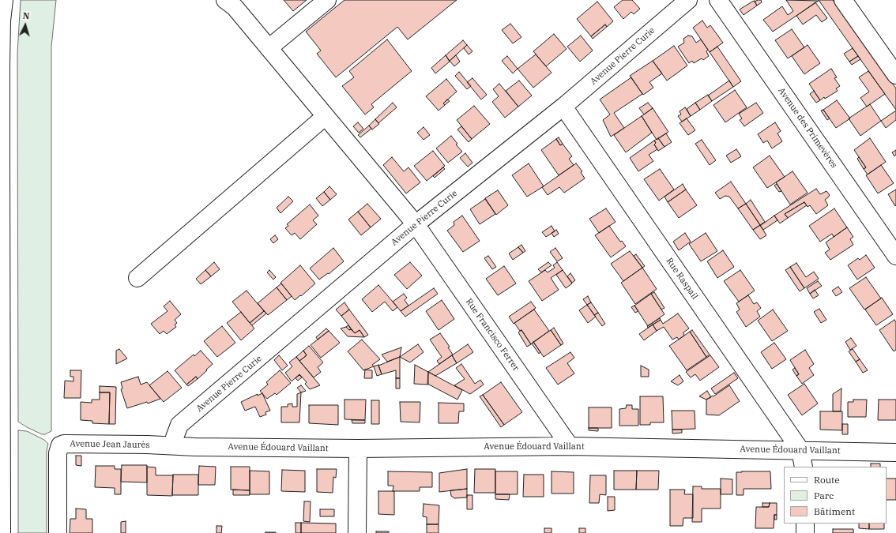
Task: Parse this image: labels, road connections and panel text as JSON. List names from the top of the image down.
{
  "streets": {
    "street": [
      "Avenue Pierre Curie",
      "Avenue des Primevères",
      "Rue Raspail",
      "Rue Francisco Ferrer",
      "Avenue Jean Jaurès",
      "Avenue Édouard Vaillant"
    ]
  },
  "crossings": [
    ["Avenue Pierre Curie", "Rue Raspail"],
    ["Avenue Pierre Curie", "Rue Francisco Ferrer"],
    ["Avenue Pierre Curie", "Avenue Jean Jaurès"],
    ["Avenue Pierre Curie", "Avenue Édouard Vaillant"],
    ["Rue Raspail", "Avenue Édouard Vaillant"],
    ["Rue Francisco Ferrer", "Avenue Édouard Vaillant"],
    ["Avenue Jean Jaurès", "Avenue Édouard Vaillant"]
  ],
  "legend": ["Route", "Parc", "Bâtiment"],
  "north": "top"
}
